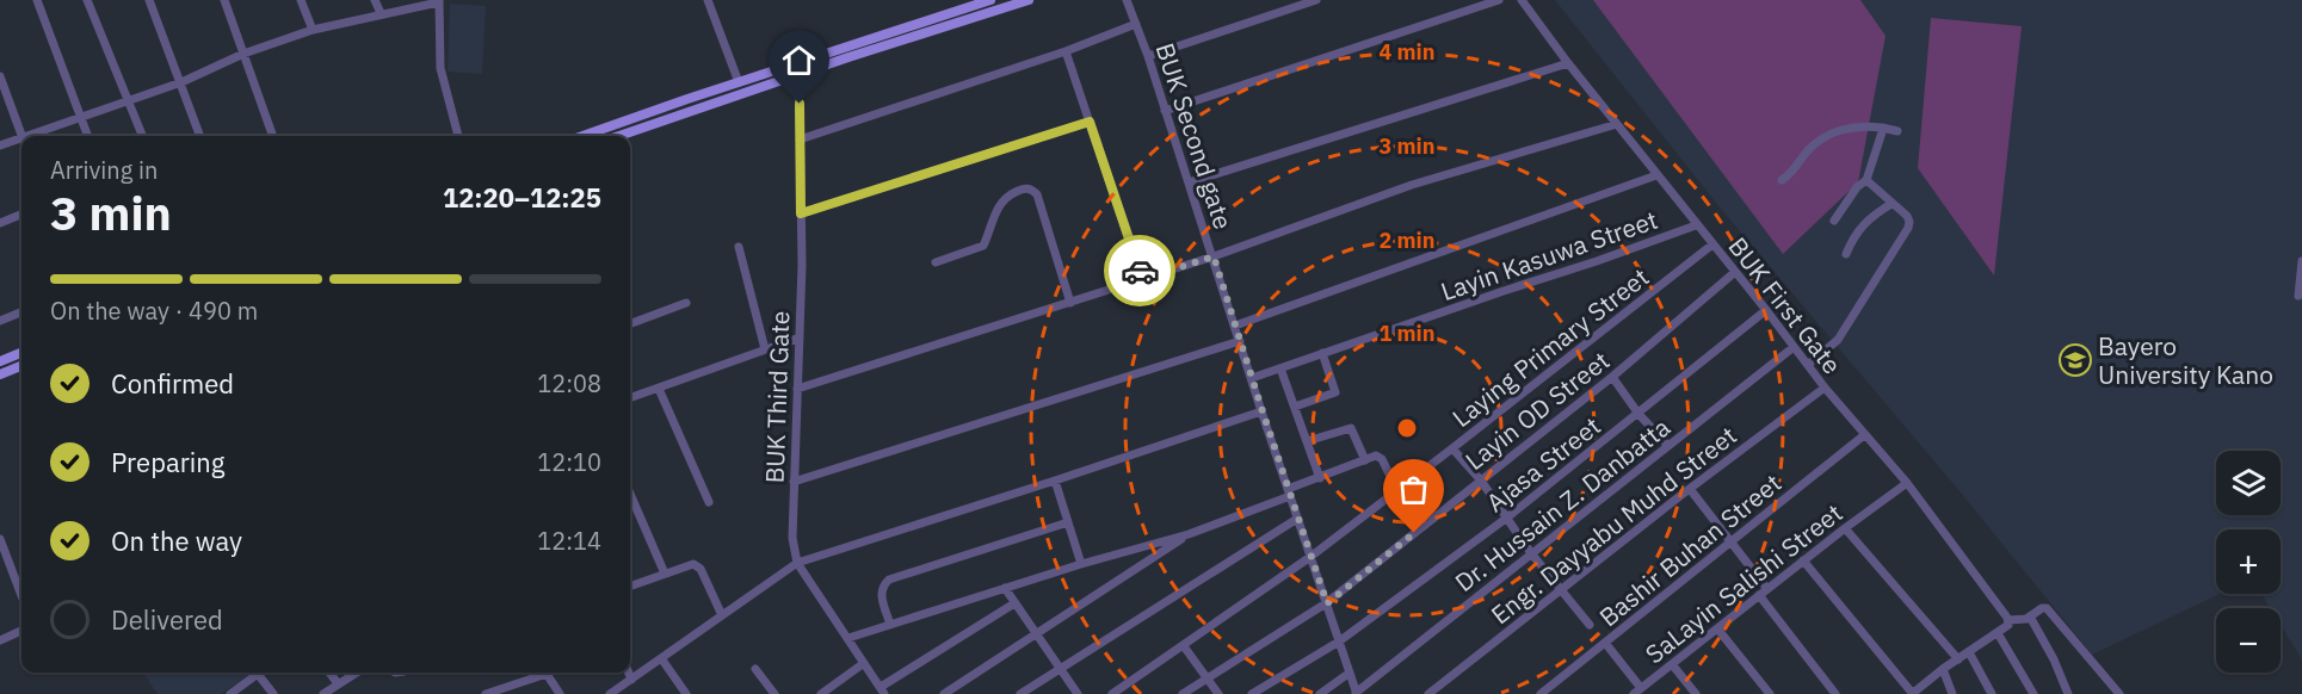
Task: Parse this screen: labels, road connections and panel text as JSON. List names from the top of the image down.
{
  "streets": {
    "street": [
      "BUK Second gate",
      "Layin Kasuwa Street",
      "BUK First Gate",
      "Laying Primary Street",
      "BUK Third Gate",
      "Layin OD Street",
      "Ajasa Street",
      "Dr. Hussain Z. Danbatta",
      "Engr. Dayyabu Muhd Street",
      "Bashir Buhan Street",
      "SaLayin Salishi Street"
    ]
  },
  "crossings": [
    ["BUK Second gate", "Layin Kasuwa Street"],
    ["BUK Second gate", "Laying Primary Street"],
    ["BUK Second gate", "Layin OD Street"],
    ["BUK Second gate", "Ajasa Street"],
    ["BUK Second gate", "Dr. Hussain Z. Danbatta"],
    ["Layin Kasuwa Street", "BUK First Gate"],
    ["BUK First Gate", "Laying Primary Street"],
    ["BUK First Gate", "Layin OD Street"],
    ["BUK First Gate", "Ajasa Street"],
    ["BUK First Gate", "Dr. Hussain Z. Danbatta"],
    ["BUK First Gate", "Engr. Dayyabu Muhd Street"],
    ["BUK First Gate", "Bashir Buhan Street"],
    ["BUK First Gate", "SaLayin Salishi Street"]
  ],
  "places": {
    "school or university": ["Bayero University Kano"]
  },
  "page": {
    "heading": ["3 min", "Arriving in", "12:20–12:25"],
    "bar": "On the way · 490 m",
    "list": [
      ["Confirmed", "12:08"],
      ["Preparing", "12:10"],
      ["On the way", "12:14"],
      "Delivered"
    ],
    "map_buttons": ["+", "−"]
  },
  "rings": [
    "4 min",
    "3 min",
    "2 min",
    "1 min"
  ]
}
